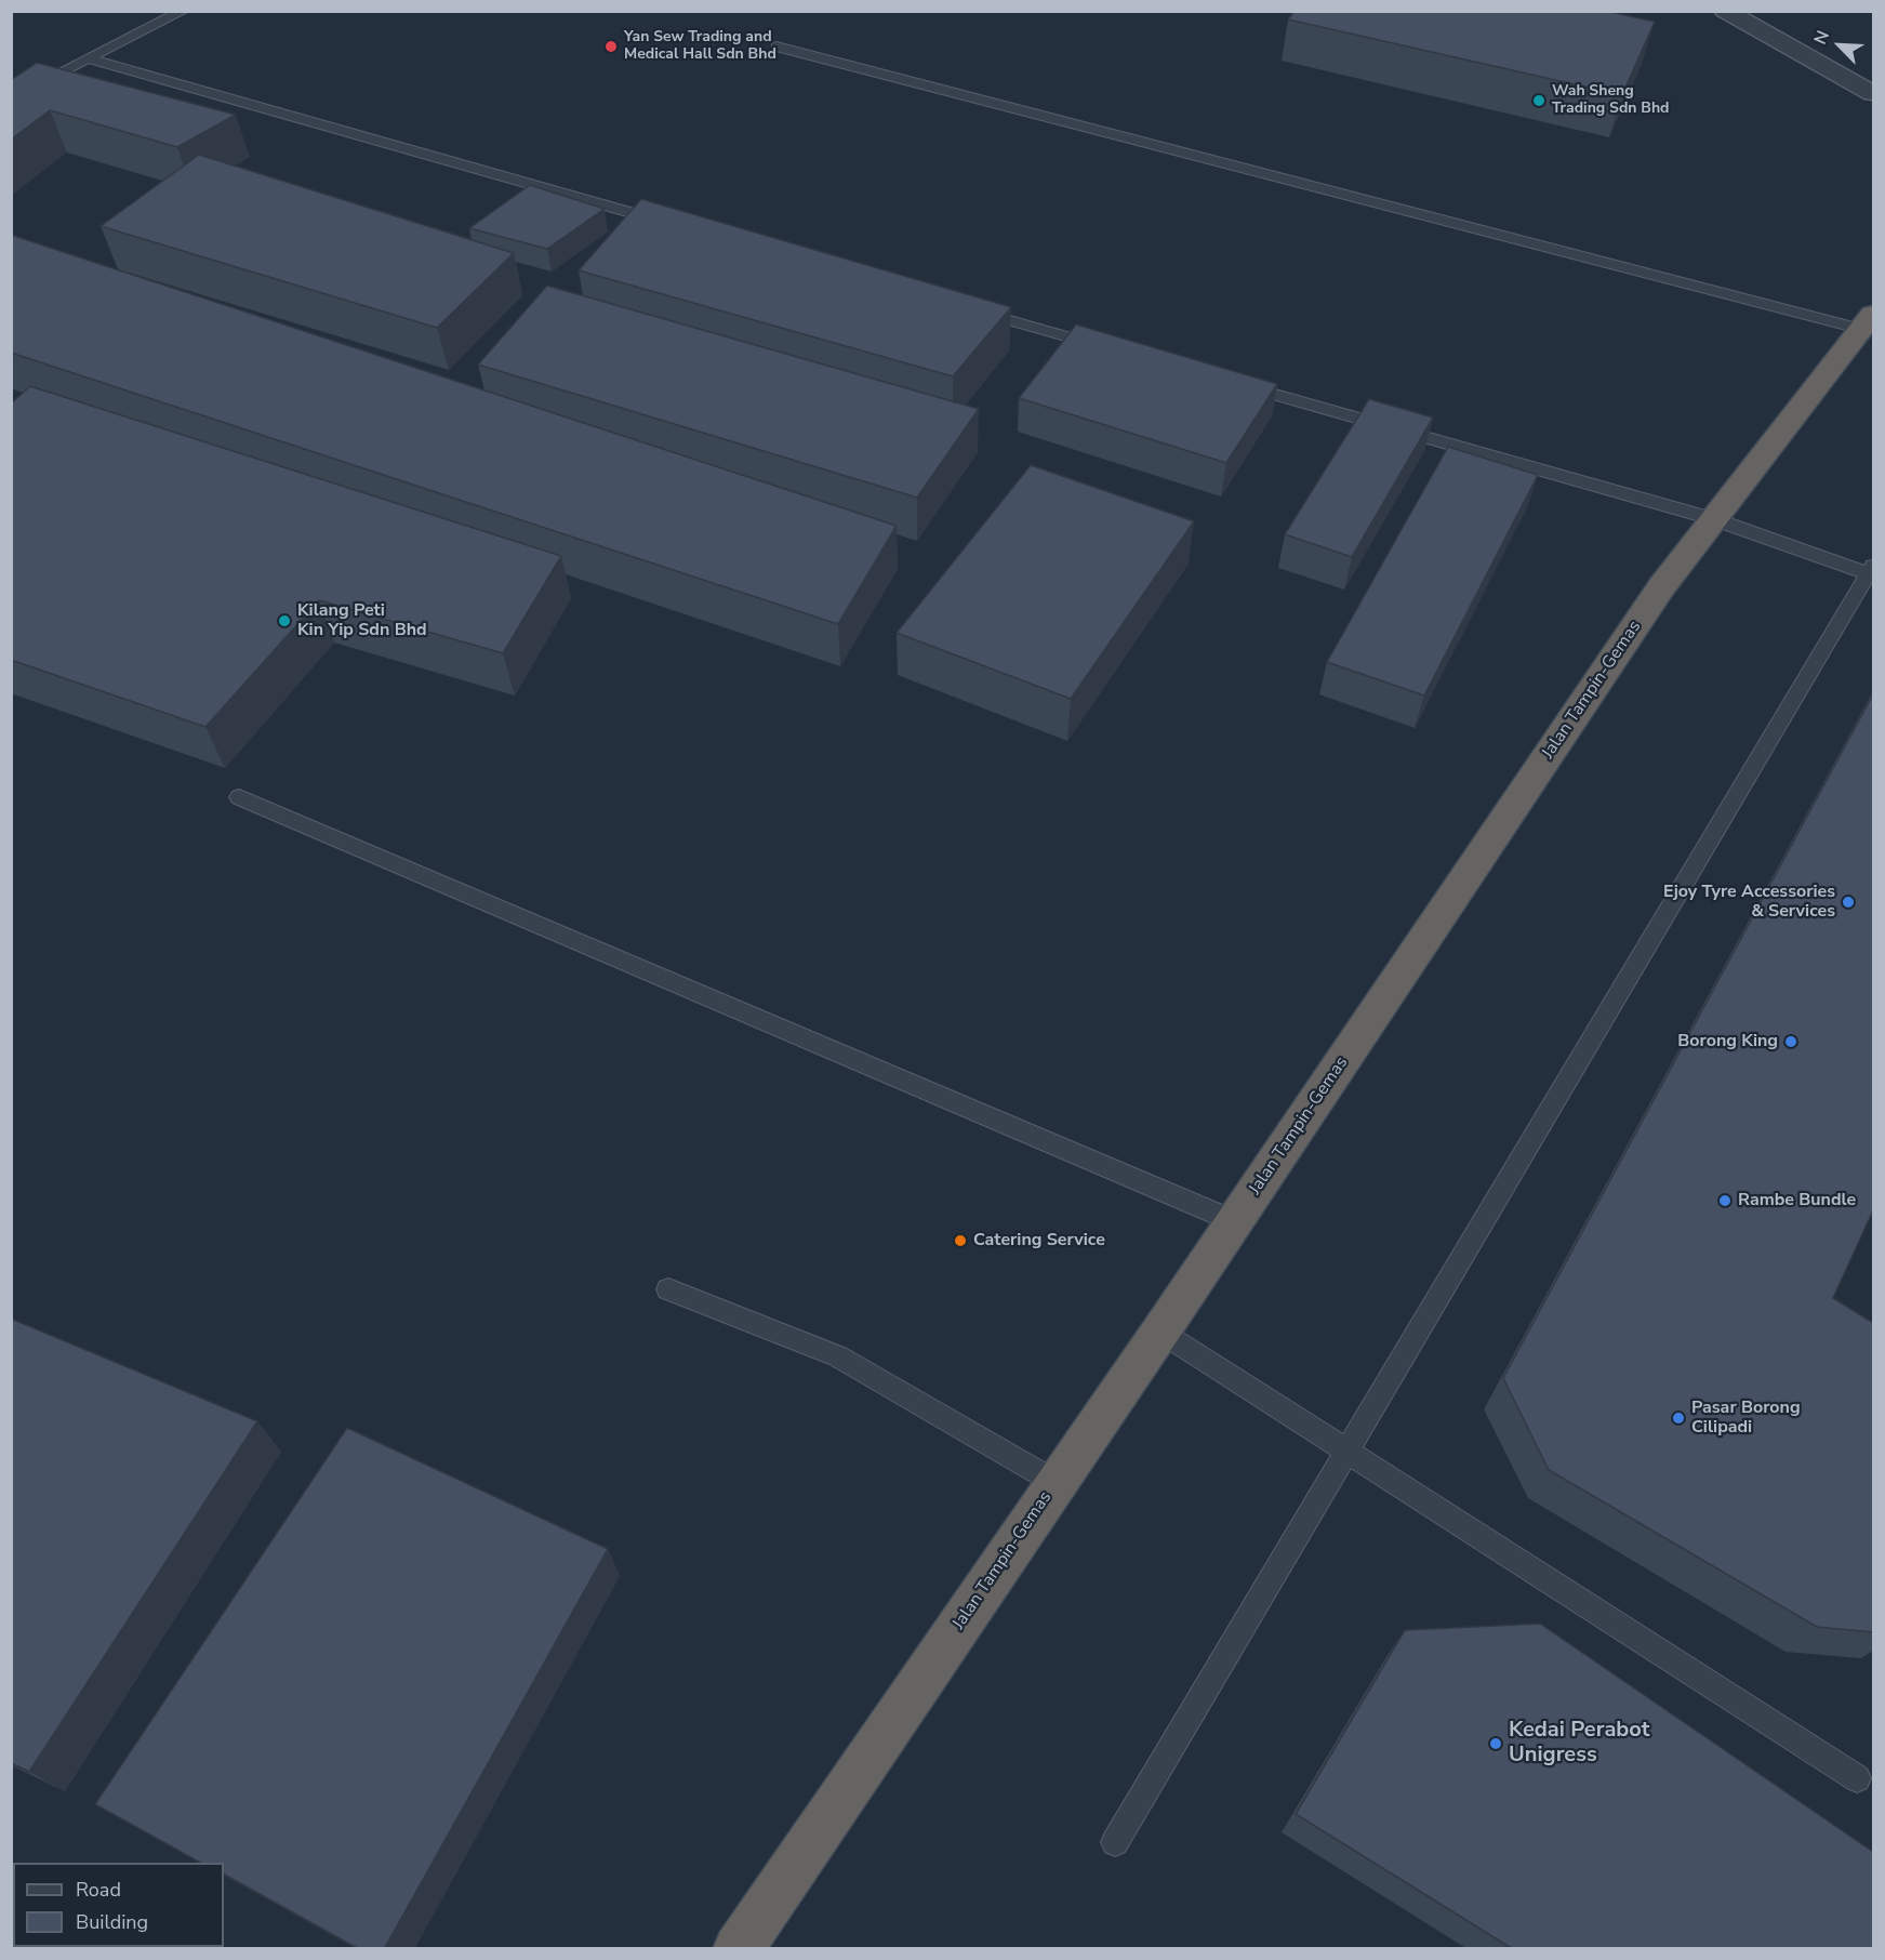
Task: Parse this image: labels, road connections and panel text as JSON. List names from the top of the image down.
{
  "streets": {
    "highway": ["Jalan Tampin-Gemas"]
  },
  "places": [
    "Yan Sew Trading and Medical Hall Sdn Bhd",
    "Wah Sheng Trading Sdn Bhd",
    "Kilang Peti Kin Yip Sdn Bhd",
    "Ejoy Tyre Accessories & Services",
    "Borong King",
    "Rambe Bundle",
    "Catering Service",
    "Pasar Borong Cilipadi",
    "Kedai Perabot Unigress"
  ],
  "legend": ["Road", "Building"],
  "north": "top left"
}
